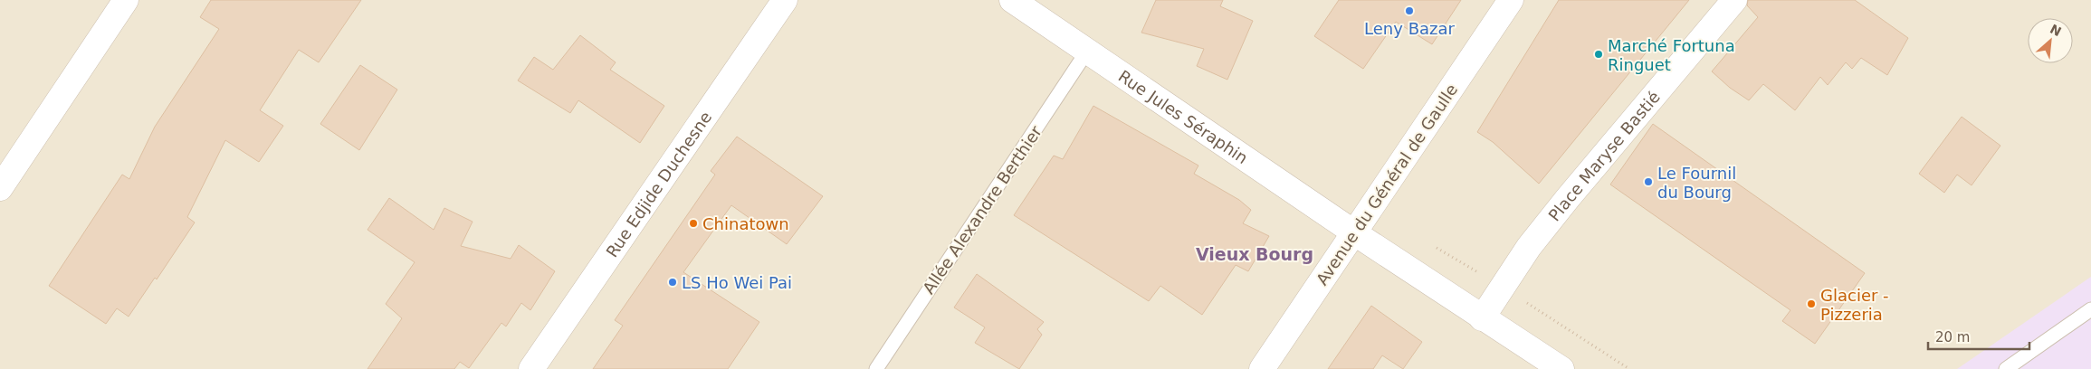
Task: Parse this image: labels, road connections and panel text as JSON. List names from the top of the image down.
{
  "streets": {
    "street": [
      "Rue Jules Séraphin",
      "Place Maryse Bastié",
      "Rue Edjide Duchesne",
      "Avenue du Général de Gaulle"
    ],
    "lane": ["Allée Alexandre Berthier"]
  },
  "crossings": [
    ["Rue Jules Séraphin", "Place Maryse Bastié"],
    ["Rue Jules Séraphin", "Avenue du Général de Gaulle"],
    ["Rue Jules Séraphin", "Allée Alexandre Berthier"]
  ],
  "districts": ["Vieux Bourg"],
  "places": [
    "Leny Bazar",
    "Marché Fortuna Ringuet",
    "Le Fournil du Bourg",
    "Chinatown",
    "LS Ho Wei Pai",
    "Glacier - Pizzeria"
  ],
  "scale_bar": "20 m",
  "north": "top right"
}
